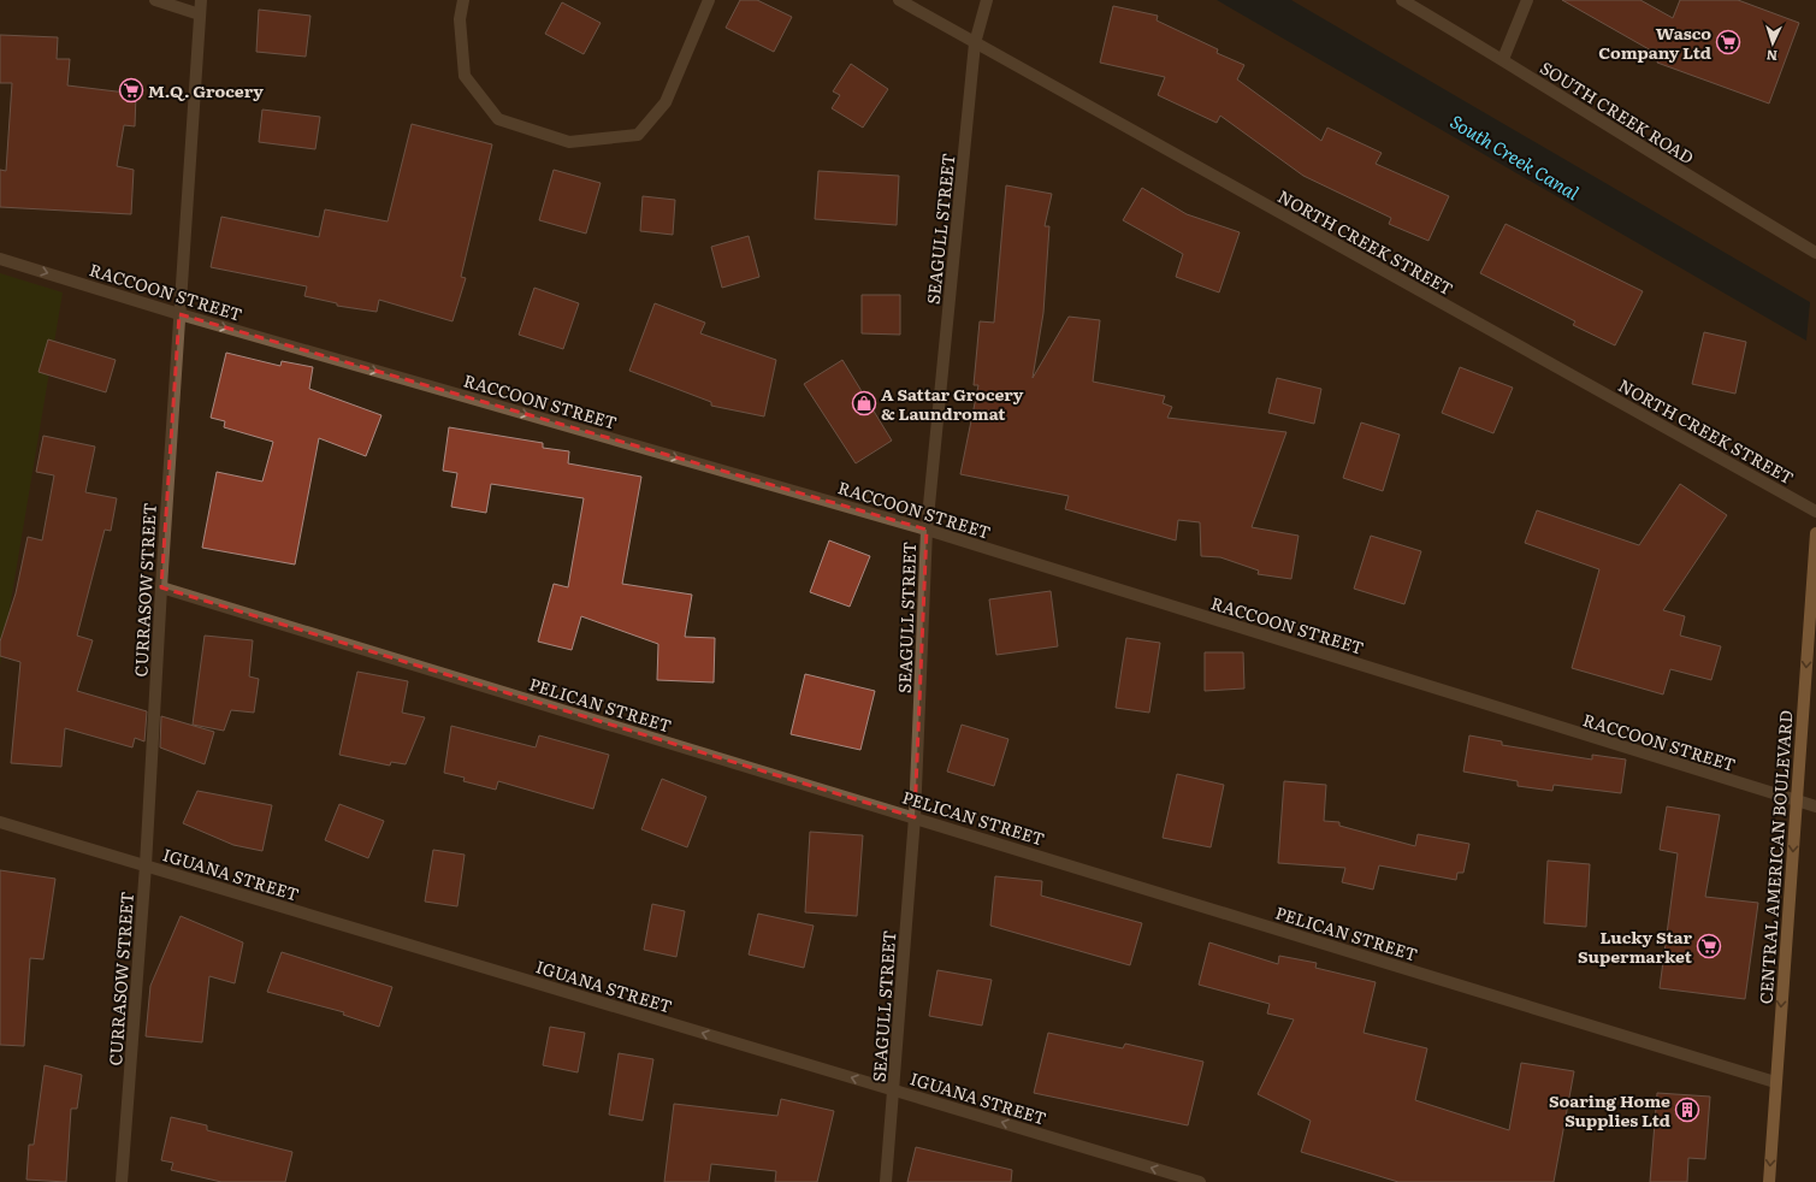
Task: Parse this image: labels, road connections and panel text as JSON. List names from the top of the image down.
{
  "streets": {
    "main road": ["CENTRAL AMERICAN BOULEVARD"],
    "street": [
      "SOUTH CREEK ROAD",
      "SEAGULL STREET",
      "NORTH CREEK STREET",
      "RACCOON STREET",
      "CURRASOW STREET",
      "PELICAN STREET",
      "IGUANA STREET"
    ]
  },
  "crossings": [
    ["SEAGULL STREET", "NORTH CREEK STREET"],
    ["SEAGULL STREET", "RACCOON STREET"],
    ["SEAGULL STREET", "PELICAN STREET"],
    ["SEAGULL STREET", "IGUANA STREET"],
    ["RACCOON STREET", "CURRASOW STREET"],
    ["RACCOON STREET", "CENTRAL AMERICAN BOULEVARD"],
    ["CURRASOW STREET", "PELICAN STREET"],
    ["CURRASOW STREET", "IGUANA STREET"],
    ["PELICAN STREET", "CENTRAL AMERICAN BOULEVARD"]
  ],
  "one_way": ["RACCOON STREET", "CENTRAL AMERICAN BOULEVARD", "IGUANA STREET"],
  "water": ["South Creek Canal"],
  "places": {
    "supermarket": ["Wasco Company Ltd", "M.Q. Grocery", "Lucky Star Supermarket"],
    "shop": ["A Sattar Grocery & Laundromat"],
    "building": ["Soaring Home Supplies Ltd"]
  },
  "north": "bottom"
}
